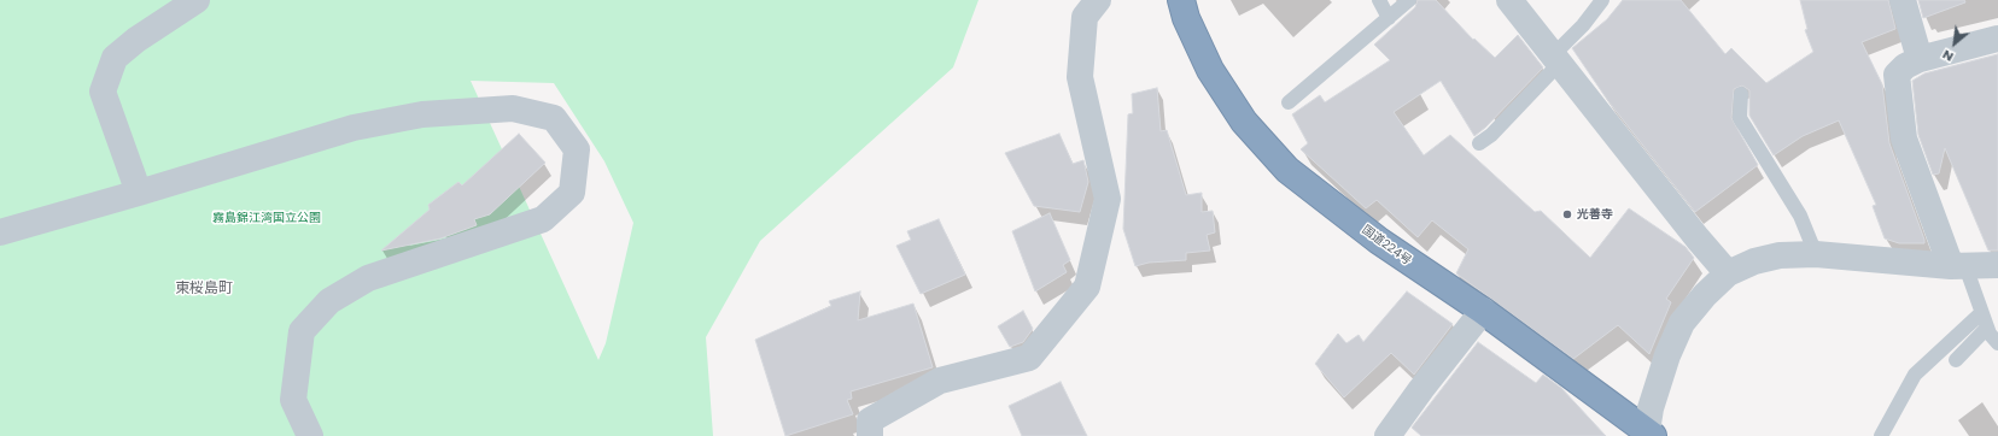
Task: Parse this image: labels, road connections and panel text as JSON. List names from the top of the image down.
{
  "streets": {
    "highway": ["国道224号"]
  },
  "districts": ["東桜島町"],
  "parks": ["霧島錦江湾国立公園"],
  "places": ["光善寺"],
  "north": "bottom left"
}
